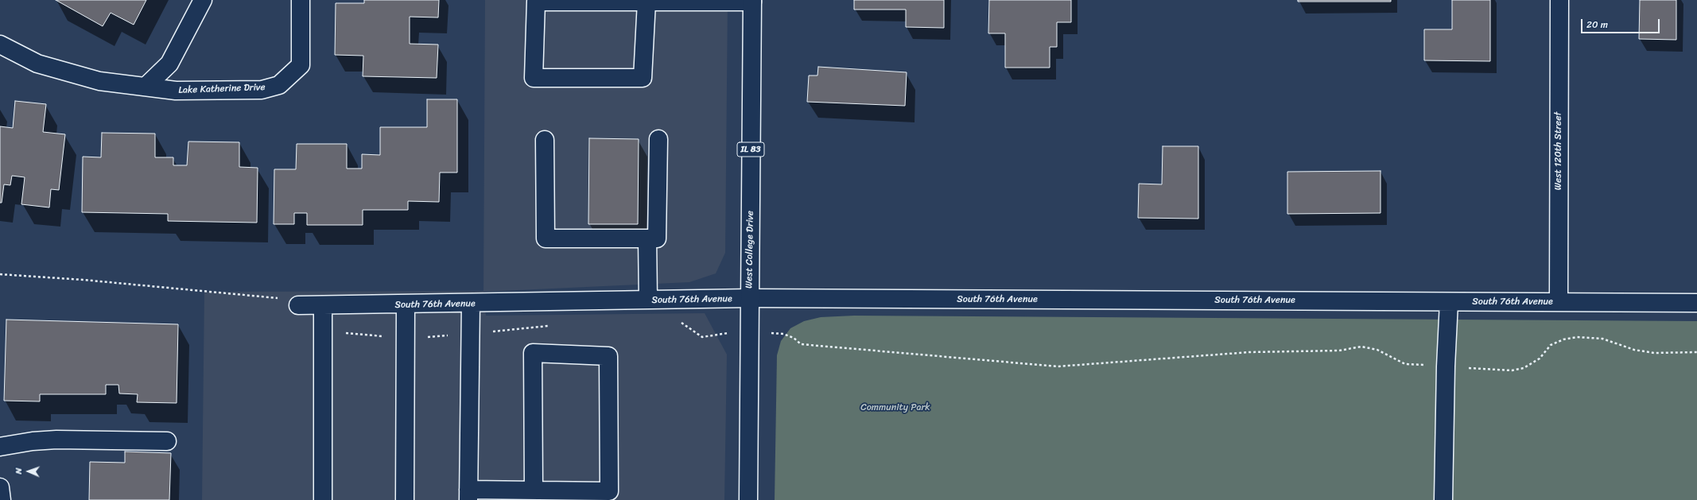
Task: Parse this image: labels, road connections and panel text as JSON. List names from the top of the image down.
{
  "streets": {
    "street": [
      "Lake Katherine Drive",
      "IL 83",
      "West 120th Street",
      "West College Drive",
      "South 76th Avenue"
    ]
  },
  "crossings": [
    ["West 120th Street", "South 76th Avenue"],
    ["West College Drive", "South 76th Avenue"]
  ],
  "parks": ["Community Park"],
  "scale_bar": "20 m",
  "north": "left"
}
